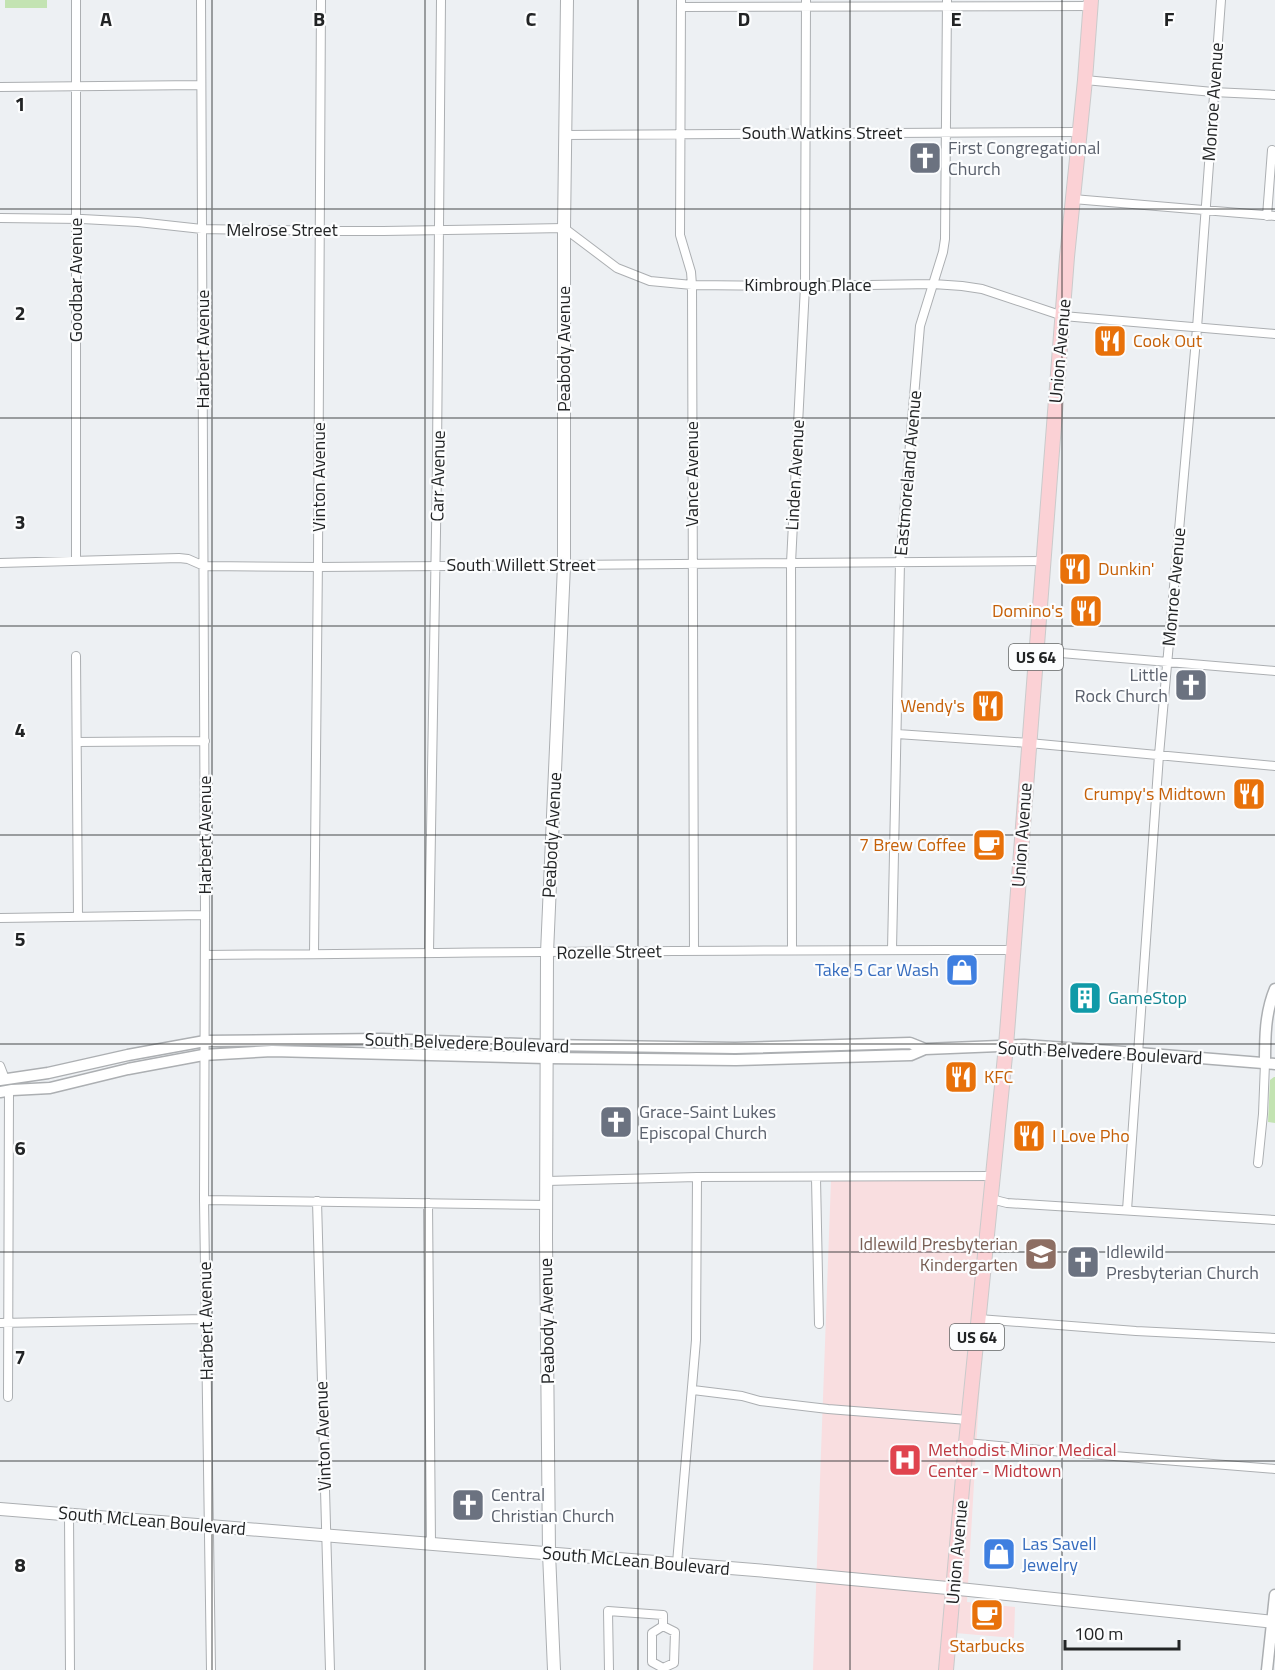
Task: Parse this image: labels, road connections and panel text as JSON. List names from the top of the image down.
{
  "streets": {
    "main road": [
      "Peabody Avenue",
      "Union Avenue",
      "US 64",
      "South McLean Boulevard"
    ],
    "street": [
      "Monroe Avenue",
      "South Watkins Street",
      "Melrose Street",
      "Goodbar Avenue",
      "Kimbrough Place",
      "Harbert Avenue",
      "Eastmoreland Avenue",
      "Vance Avenue",
      "Linden Avenue",
      "Carr Avenue",
      "Vinton Avenue",
      "South Willett Street",
      "Rozelle Street",
      "South Belvedere Boulevard"
    ]
  },
  "crossings": [
    ["Monroe Avenue", "Kimbrough Place"],
    ["Monroe Avenue", "South Belvedere Boulevard"],
    ["South Watkins Street", "Peabody Avenue"],
    ["South Watkins Street", "Union Avenue"],
    ["South Watkins Street", "Eastmoreland Avenue"],
    ["South Watkins Street", "Vance Avenue"],
    ["South Watkins Street", "Linden Avenue"],
    ["Melrose Street", "Goodbar Avenue"],
    ["Melrose Street", "Kimbrough Place"],
    ["Melrose Street", "Harbert Avenue"],
    ["Melrose Street", "Peabody Avenue"],
    ["Melrose Street", "Carr Avenue"],
    ["Melrose Street", "Vinton Avenue"],
    ["Goodbar Avenue", "South Willett Street"],
    ["Kimbrough Place", "Peabody Avenue"],
    ["Kimbrough Place", "Union Avenue"],
    ["Kimbrough Place", "Eastmoreland Avenue"],
    ["Kimbrough Place", "Vance Avenue"],
    ["Kimbrough Place", "Linden Avenue"],
    ["Harbert Avenue", "South Willett Street"],
    ["Harbert Avenue", "Rozelle Street"],
    ["Harbert Avenue", "South Belvedere Boulevard"],
    ["Harbert Avenue", "South McLean Boulevard"],
    ["Peabody Avenue", "South Willett Street"],
    ["Peabody Avenue", "Rozelle Street"],
    ["Peabody Avenue", "South Belvedere Boulevard"],
    ["Peabody Avenue", "South McLean Boulevard"],
    ["Union Avenue", "South Willett Street"],
    ["Union Avenue", "Rozelle Street"],
    ["Union Avenue", "South Belvedere Boulevard"],
    ["Union Avenue", "South McLean Boulevard"],
    ["Eastmoreland Avenue", "South Willett Street"],
    ["Eastmoreland Avenue", "Rozelle Street"],
    ["Vance Avenue", "South Willett Street"],
    ["Vance Avenue", "Rozelle Street"],
    ["Linden Avenue", "South Willett Street"],
    ["Linden Avenue", "Rozelle Street"],
    ["Carr Avenue", "South Willett Street"],
    ["Carr Avenue", "Rozelle Street"],
    ["Vinton Avenue", "South Willett Street"],
    ["Vinton Avenue", "Rozelle Street"],
    ["Vinton Avenue", "South McLean Boulevard"]
  ],
  "places": {
    "church": [
      "First Congregational Church",
      "Little Rock Church",
      "Grace-Saint Lukes Episcopal Church",
      "Idlewild Presbyterian Church",
      "Central Christian Church"
    ],
    "restaurant": [
      "Cook Out",
      "Dunkin'",
      "Domino's",
      "Wendy's",
      "Crumpy's Midtown",
      "KFC",
      "I Love Pho"
    ],
    "cafe": ["7 Brew Coffee", "Starbucks"],
    "shop": ["Take 5 Car Wash", "Las Savell Jewelry"],
    "building": ["GameStop"],
    "school or university": ["Idlewild Presbyterian Kindergarten"],
    "hospital": ["Methodist Minor Medical Center - Midtown"]
  },
  "scale_bar": "100 m",
  "grid": {
    "columns": [
      "A",
      "B",
      "C",
      "D",
      "E",
      "F"
    ],
    "rows": [
      "1",
      "2",
      "3",
      "4",
      "5",
      "6",
      "7",
      "8"
    ]
  }
}
